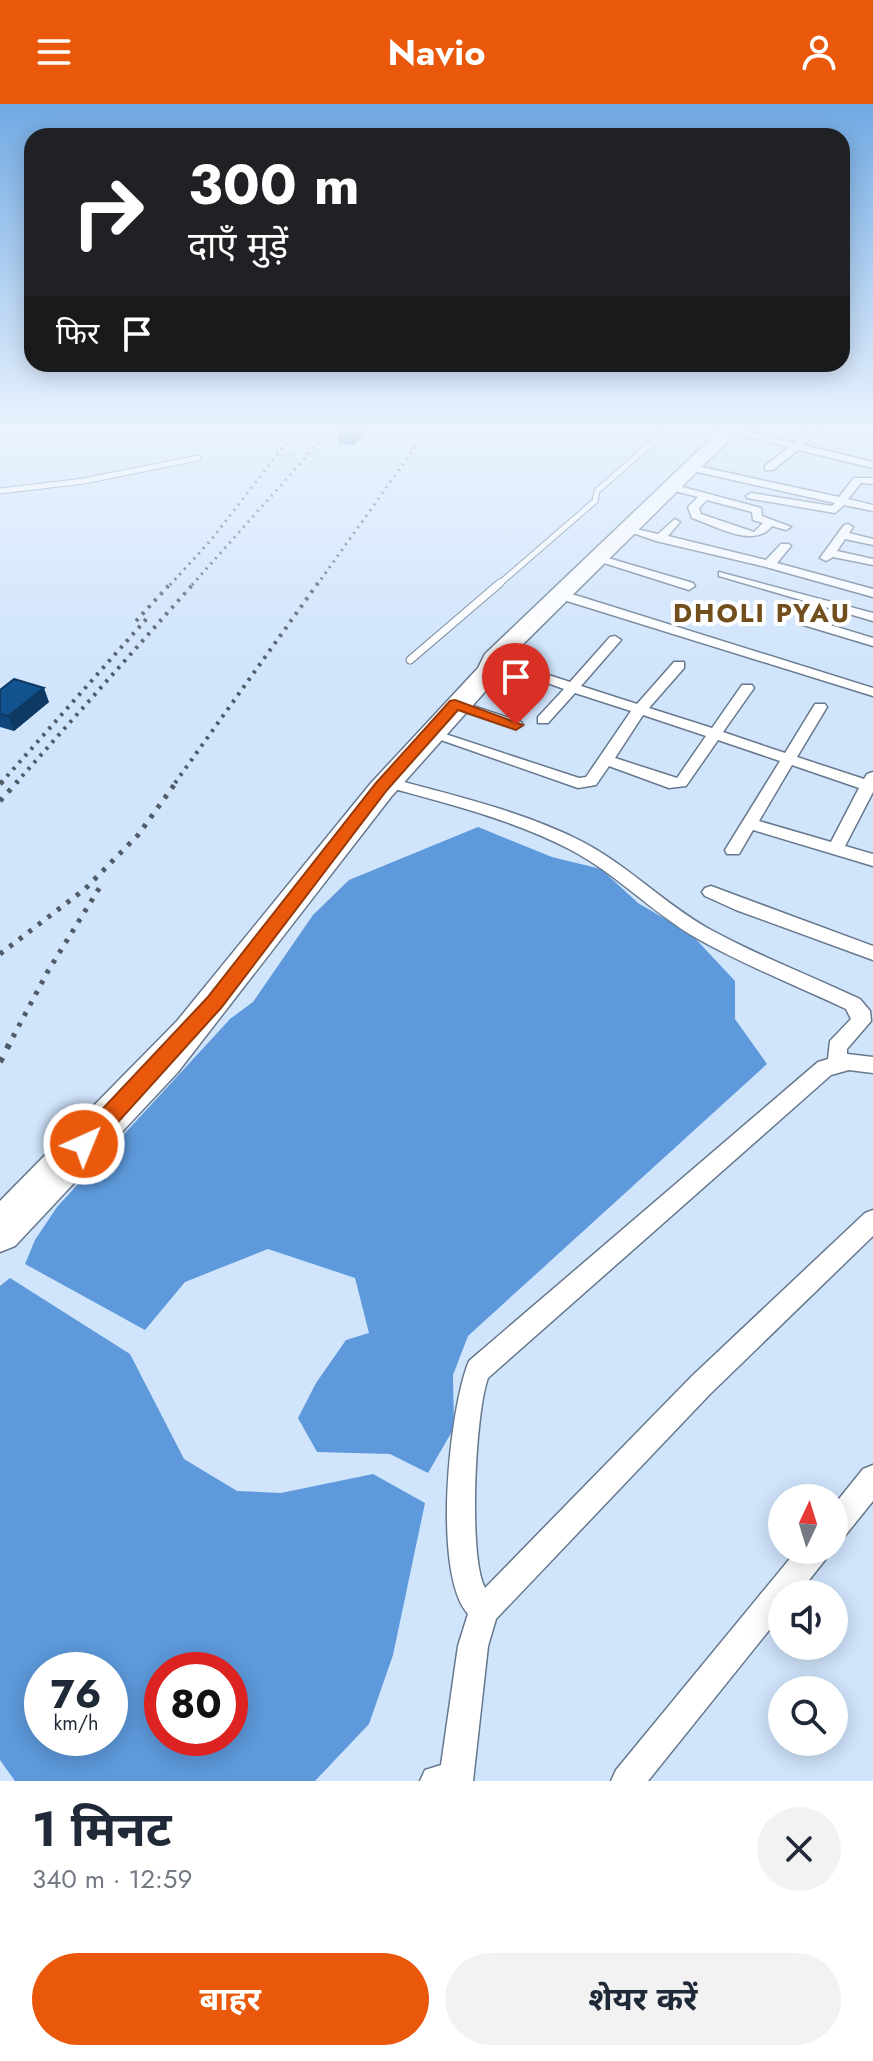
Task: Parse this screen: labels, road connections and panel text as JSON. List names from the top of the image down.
{
  "districts": ["DHOLI PYAU"],
  "north": "top",
  "page": {
    "header": "Navio",
    "turn": ["300 m", "दाएँ मुड़ें"],
    "then": "फिर",
    "speed": "76 km/h",
    "limit": "80",
    "heading": ["1 मिनट", "340 m · 12:59"],
    "buttons": ["बाहर", "शेयर करें"]
  }
}
